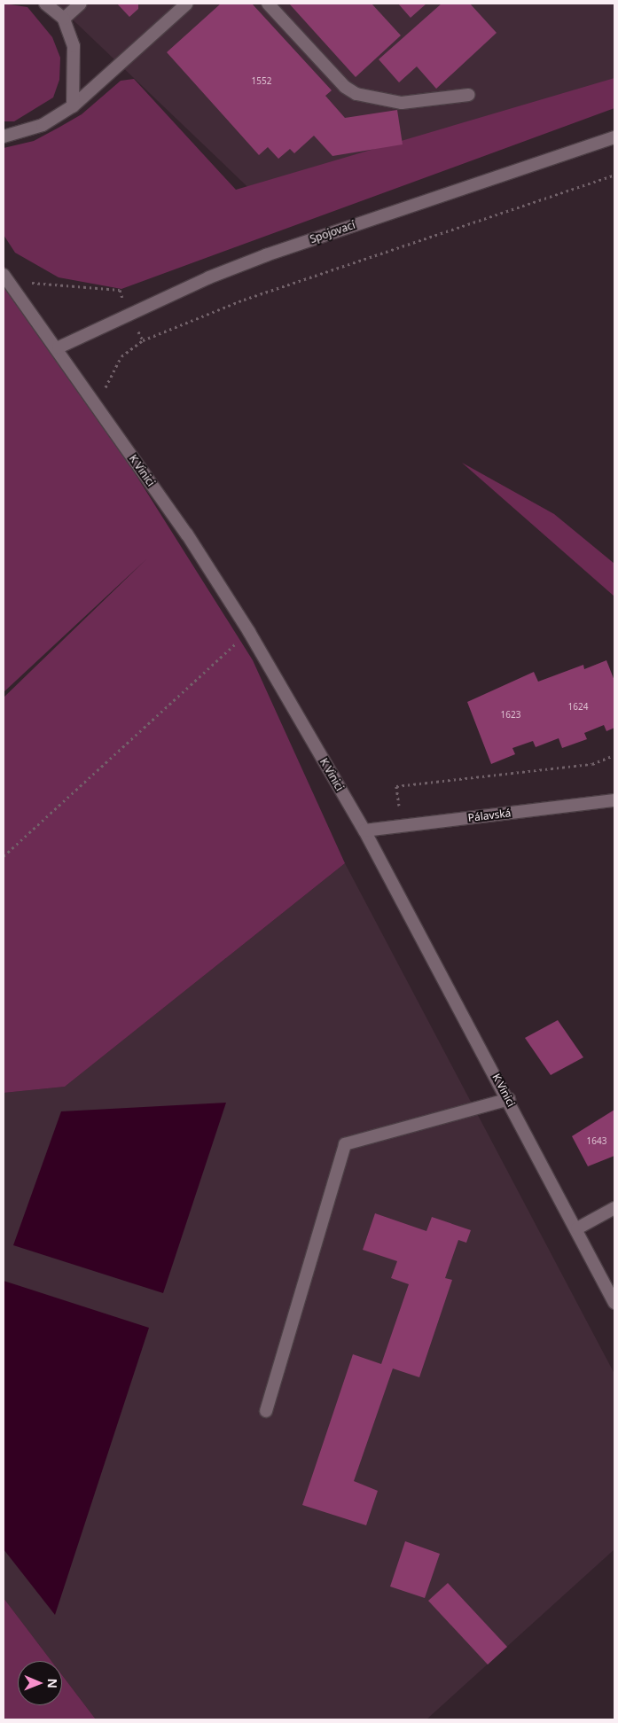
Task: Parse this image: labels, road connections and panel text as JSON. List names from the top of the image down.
{
  "streets": {
    "street": ["Spojovací", "K Vinici", "Pálavská"]
  },
  "crossings": [
    ["Spojovací", "K Vinici"],
    ["K Vinici", "Pálavská"]
  ],
  "house_numbers": [
    "1552",
    "1624",
    "1623",
    "1643"
  ],
  "north": "right"
}
